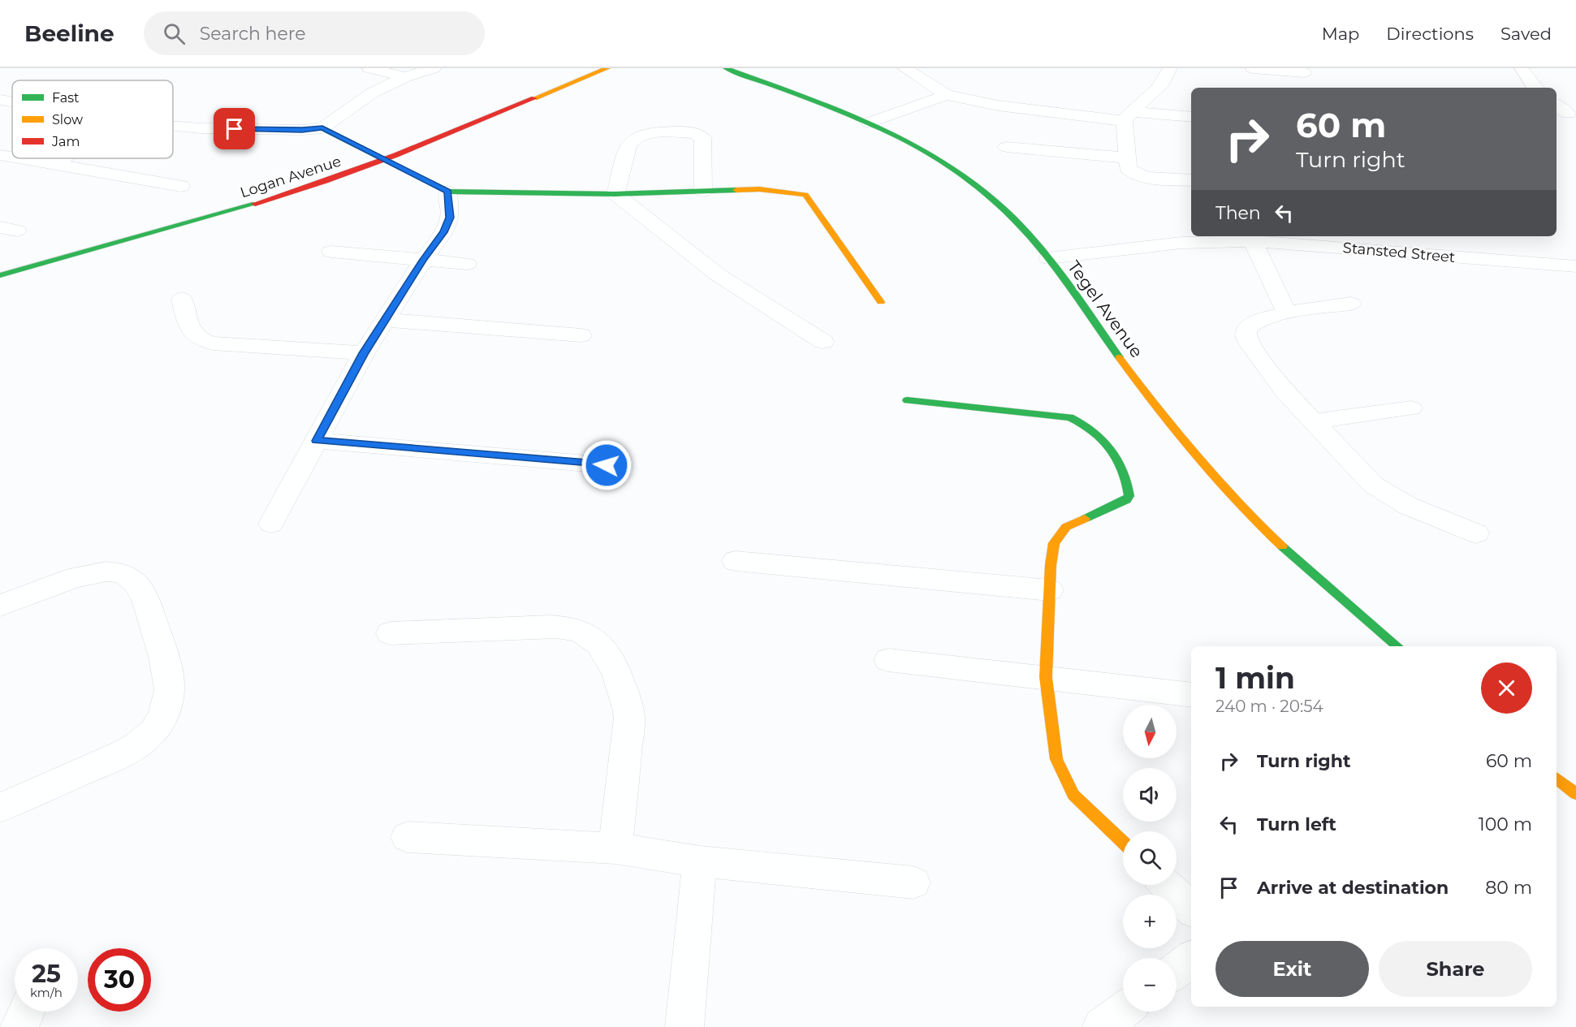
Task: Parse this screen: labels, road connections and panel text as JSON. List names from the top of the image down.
{
  "streets": {
    "street": ["Logan Avenue", "Stansted Street", "Tegel Avenue"]
  },
  "crossings": [
    ["Stansted Street", "Tegel Avenue"]
  ],
  "legend": ["Fast", "Slow", "Jam"],
  "north": "bottom",
  "page": {
    "header": "Beeline",
    "search": "Search here",
    "nav": ["Map", "Directions", "Saved"],
    "turn": ["60 m", "Turn right"],
    "then": "Then",
    "heading": ["1 min", "240 m · 20:54"],
    "map_buttons": ["+", "−"],
    "list": [
      {
        "name": "Turn right",
        "value": "60 m"
      },
      {
        "name": "Turn left",
        "value": "100 m"
      },
      {
        "name": "Arrive at destination",
        "value": "80 m"
      }
    ],
    "buttons": ["Exit", "Share"],
    "speed": "25 km/h",
    "limit": "30"
  }
}
